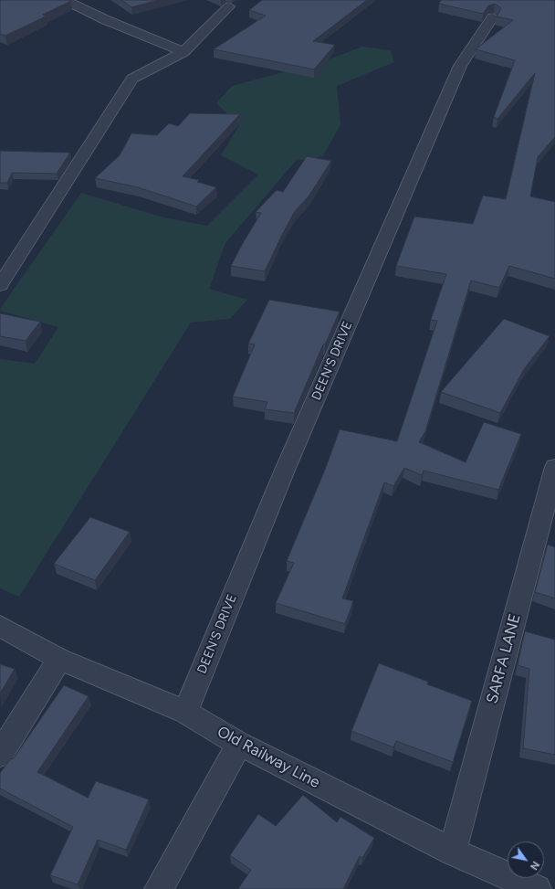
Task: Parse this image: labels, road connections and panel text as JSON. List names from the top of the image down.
{
  "streets": {
    "street": ["DEEN'S DRIVE", "SARFA LANE", "Old Railway Line"]
  },
  "crossings": [
    ["DEEN'S DRIVE", "Old Railway Line"],
    ["SARFA LANE", "Old Railway Line"]
  ],
  "north": "bottom right"
}
